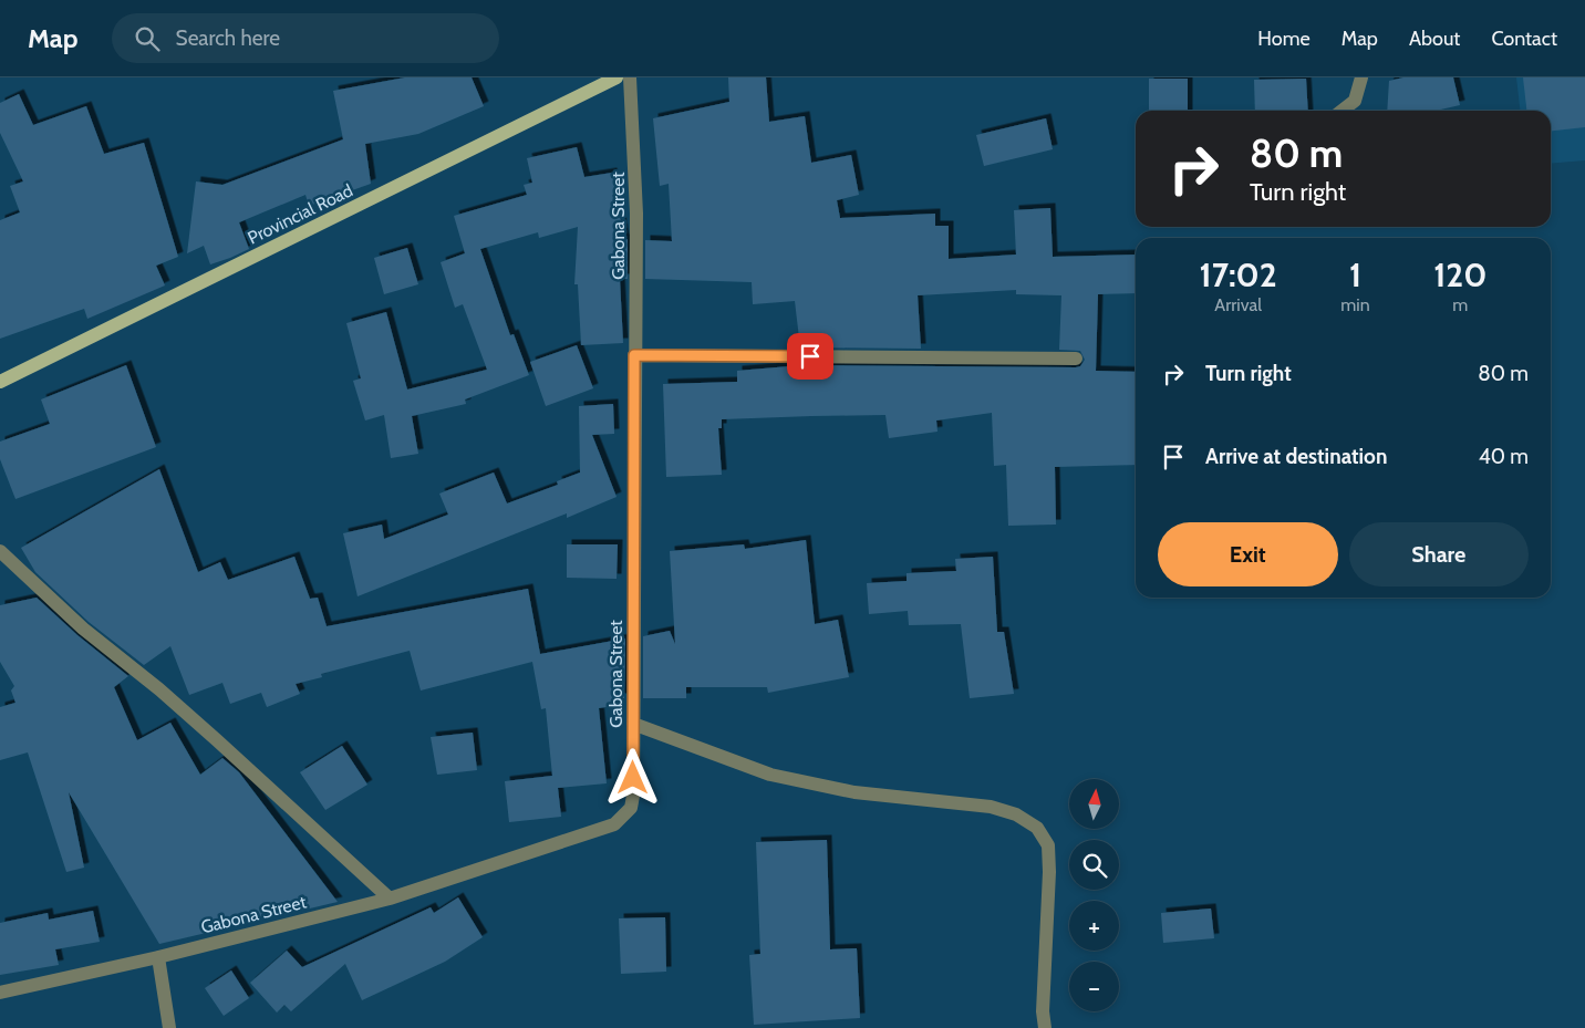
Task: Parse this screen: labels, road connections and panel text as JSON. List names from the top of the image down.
{
  "streets": {
    "main road": ["Provincial Road"],
    "street": ["Gabona Street"]
  },
  "north": "top",
  "page": {
    "header": "Map",
    "search": "Search here",
    "nav": [
      "Home",
      "Map",
      "About",
      "Contact"
    ],
    "turn": ["80 m", "Turn right"],
    "eta": [
      "17:02",
      "Arrival",
      "1",
      "min",
      "120",
      "m"
    ],
    "list": [
      {
        "name": "Turn right",
        "value": "80 m"
      },
      {
        "name": "Arrive at destination",
        "value": "40 m"
      }
    ],
    "buttons": ["Exit", "Share"],
    "map_buttons": ["+", "−"]
  }
}
